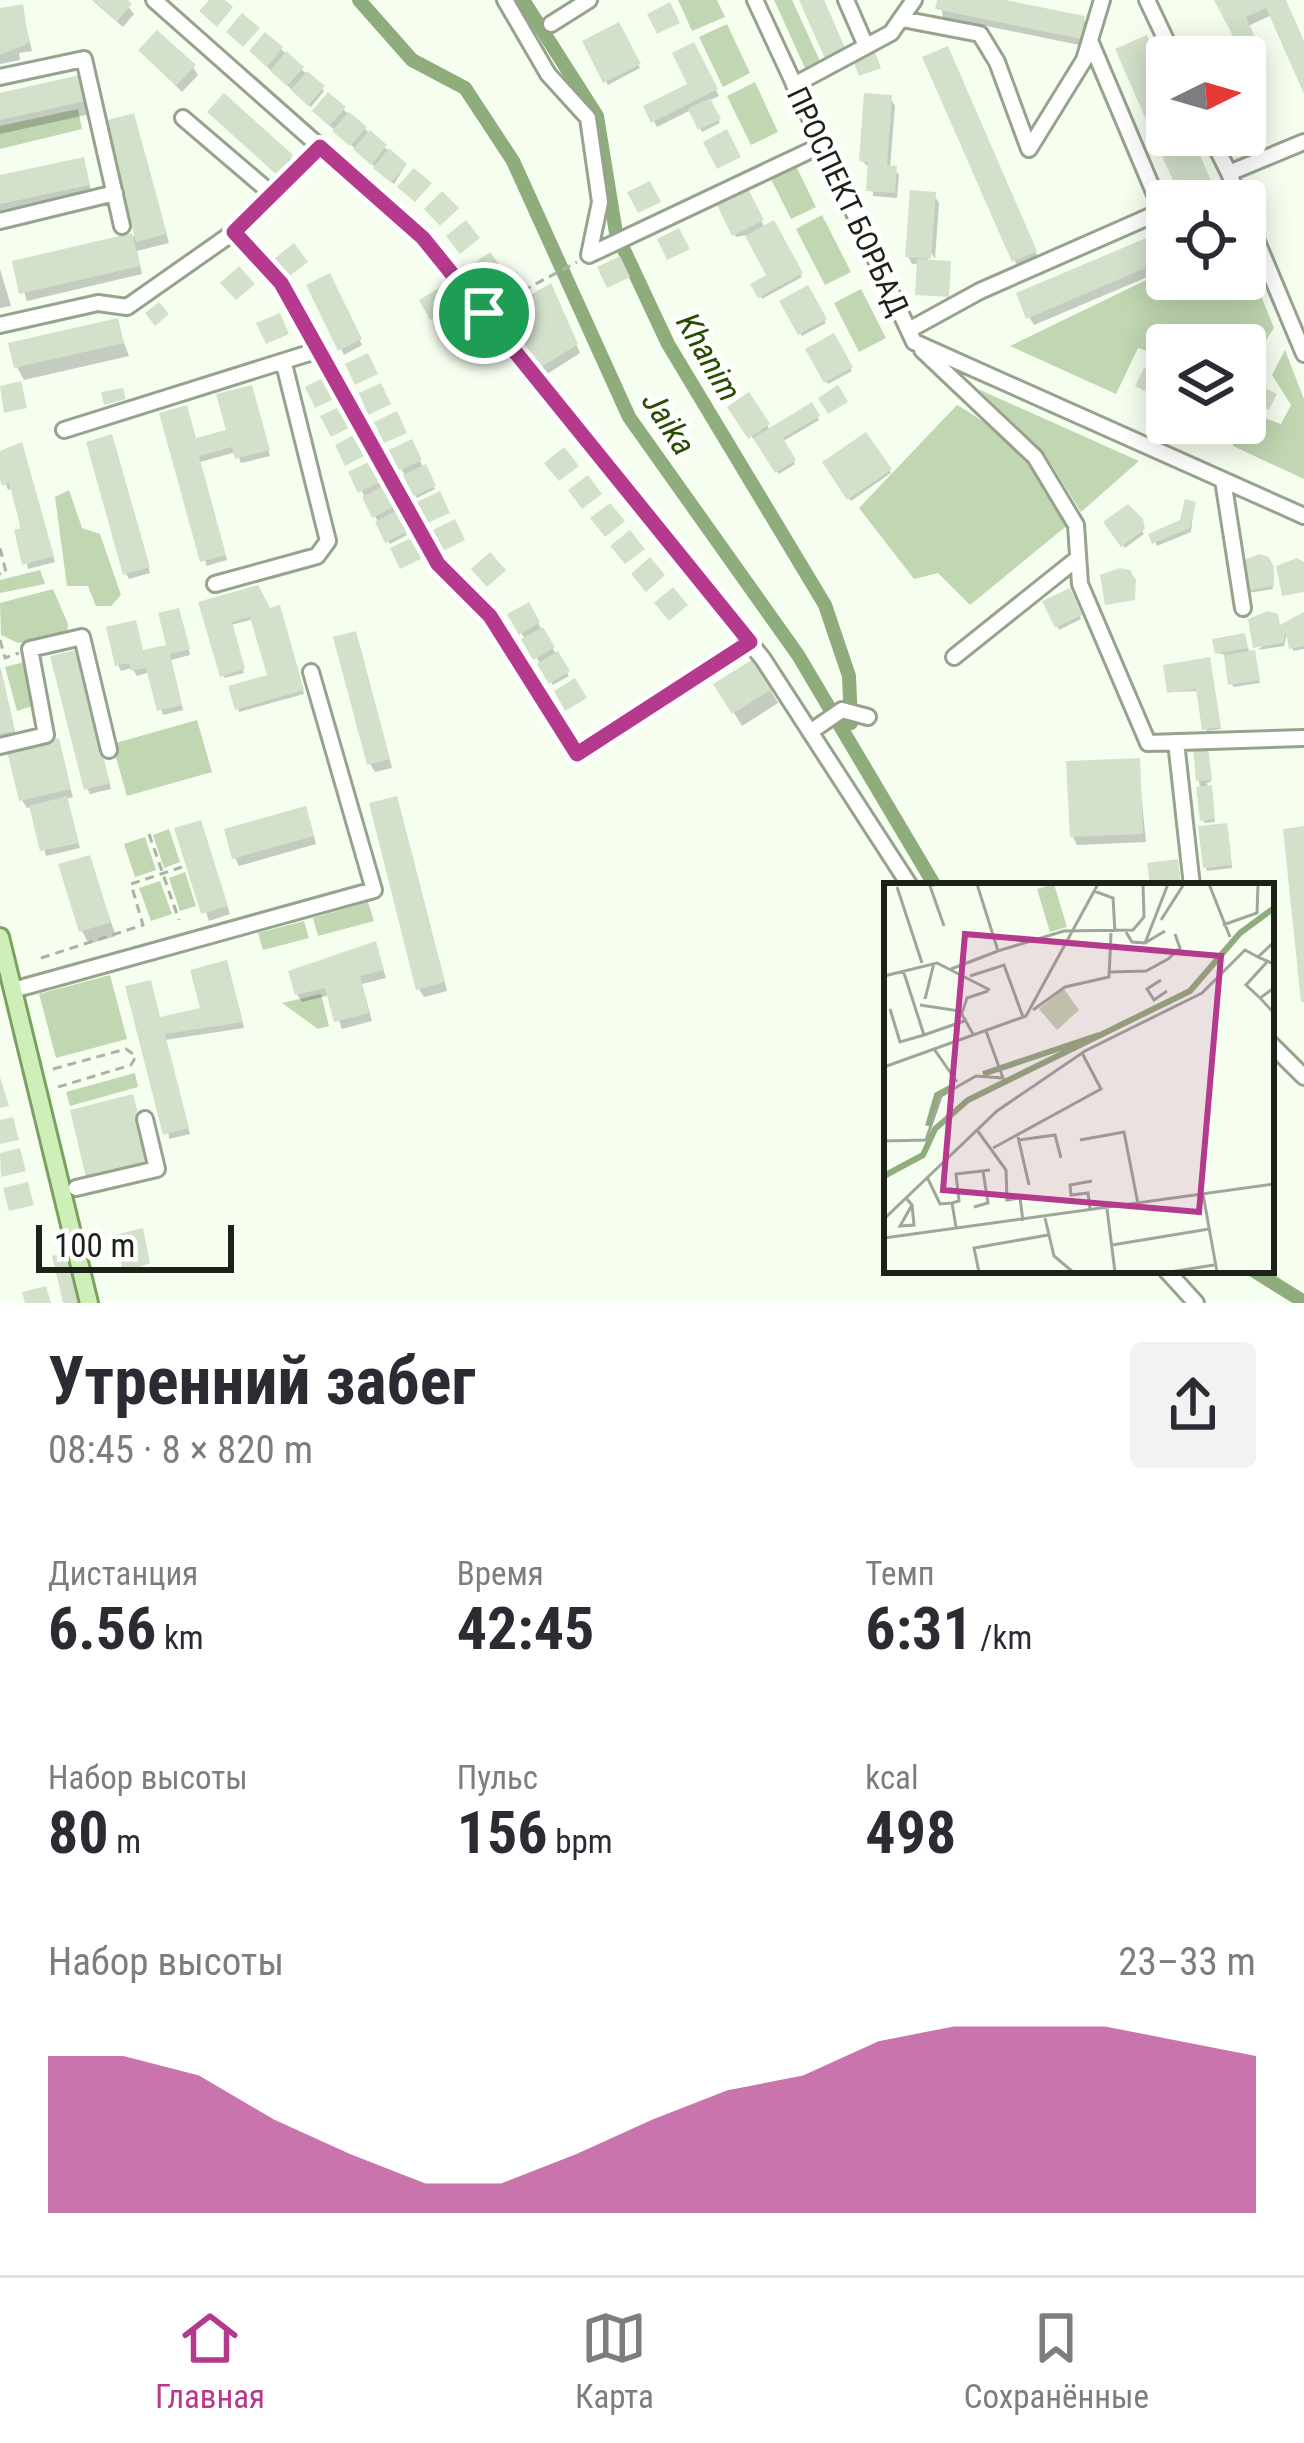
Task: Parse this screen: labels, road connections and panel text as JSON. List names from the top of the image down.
{
  "streets": {
    "street": ["ПРОСПЕКТ БОРБАД"]
  },
  "water": ["Khanim", "Jaika"],
  "scale_bar": "100 m",
  "north": "right",
  "page": {
    "scale": "100 m",
    "heading": ["Утренний забег", "08:45 · 8 × 820 m"],
    "stats": [
      ["Дистанция", "6.56 km"],
      ["Время", "42:45"],
      ["Темп", "6:31 /km"],
      ["Набор высоты", "80 m"],
      ["Пульс", "156 bpm"],
      ["kcal", "498"]
    ],
    "chart": ["Набор высоты", "23–33 m"],
    "tabs": ["Главная", "Карта", "Сохранённые"]
  }
}
